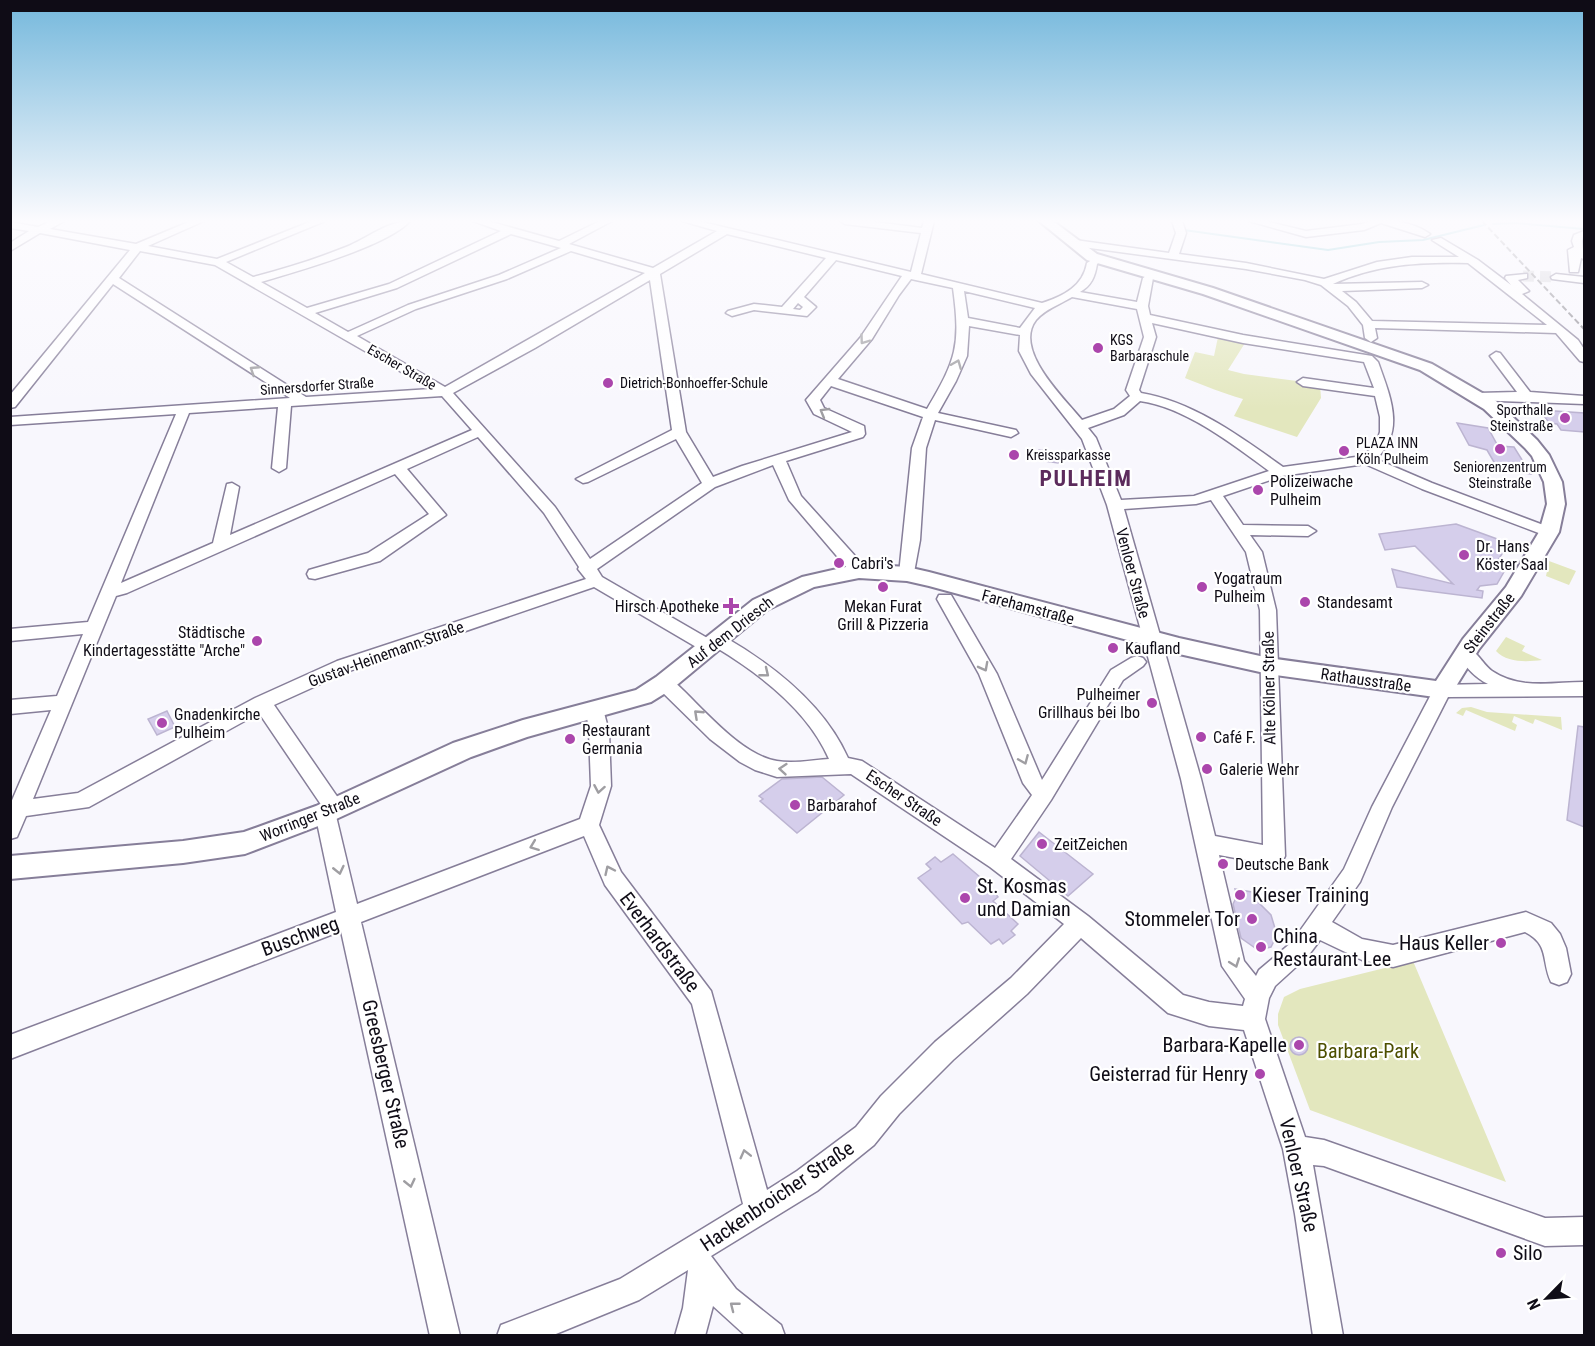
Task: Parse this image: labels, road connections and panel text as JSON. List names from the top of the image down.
{
  "streets": {
    "main road": [
      "Farehamstraße",
      "Steinstraße",
      "Auf dem Driesch",
      "Rathausstraße",
      "Worringer Straße"
    ],
    "street": [
      "Escher Straße",
      "Sinnersdorfer Straße",
      "Venloer Straße",
      "Gustav-Heinemann-Straße",
      "Alte Kölner Straße",
      "Buschweg",
      "Everhardstraße",
      "Greesberger Straße",
      "Hackenbroicher Straße"
    ]
  },
  "crossings": [
    ["Escher Straße", "Sinnersdorfer Straße"],
    ["Escher Straße", "Venloer Straße"],
    ["Escher Straße", "Steinstraße"],
    ["Escher Straße", "Auf dem Driesch"],
    ["Escher Straße", "Gustav-Heinemann-Straße"],
    ["Escher Straße", "Hackenbroicher Straße"],
    ["Venloer Straße", "Farehamstraße"],
    ["Venloer Straße", "Steinstraße"],
    ["Venloer Straße", "Rathausstraße"],
    ["Venloer Straße", "Alte Kölner Straße"],
    ["Farehamstraße", "Auf dem Driesch"],
    ["Farehamstraße", "Rathausstraße"],
    ["Steinstraße", "Rathausstraße"],
    ["Auf dem Driesch", "Worringer Straße"],
    ["Gustav-Heinemann-Straße", "Greesberger Straße"],
    ["Rathausstraße", "Alte Kölner Straße"],
    ["Worringer Straße", "Greesberger Straße"],
    ["Buschweg", "Everhardstraße"],
    ["Buschweg", "Greesberger Straße"],
    ["Everhardstraße", "Hackenbroicher Straße"]
  ],
  "one_way": ["Buschweg", "Everhardstraße", "Greesberger Straße"],
  "districts": ["PULHEIM"],
  "parks": ["Barbara-Park"],
  "places": {
    "other": [
      "KGS Barbaraschule",
      "Dietrich-Bonhoeffer-Schule",
      "Sporthalle Steinstraße",
      "Seniorenzentrum Steinstraße",
      "PLAZA INN Köln Pulheim",
      "Kreissparkasse",
      "Polizeiwache Pulheim",
      "Dr. Hans Köster Saal",
      "Cabri's",
      "Mekan Furat Grill & Pizzeria",
      "Yogatraum Pulheim",
      "Standesamt",
      "Städtische Kindertagesstätte \"Arche\"",
      "Kaufland",
      "Pulheimer Grillhaus bei Ibo",
      "Gnadenkirche Pulheim",
      "Café F.",
      "Restaurant Germania",
      "Galerie Wehr",
      "Barbarahof",
      "ZeitZeichen",
      "Deutsche Bank",
      "Kieser Training",
      "St. Kosmas und Damian",
      "Stommeler Tor",
      "Haus Keller",
      "China Restaurant Lee",
      "Barbara-Kapelle",
      "Geisterrad für Henry",
      "Silo"
    ],
    "health": ["Hirsch Apotheke"]
  },
  "north": "bottom left"
}
